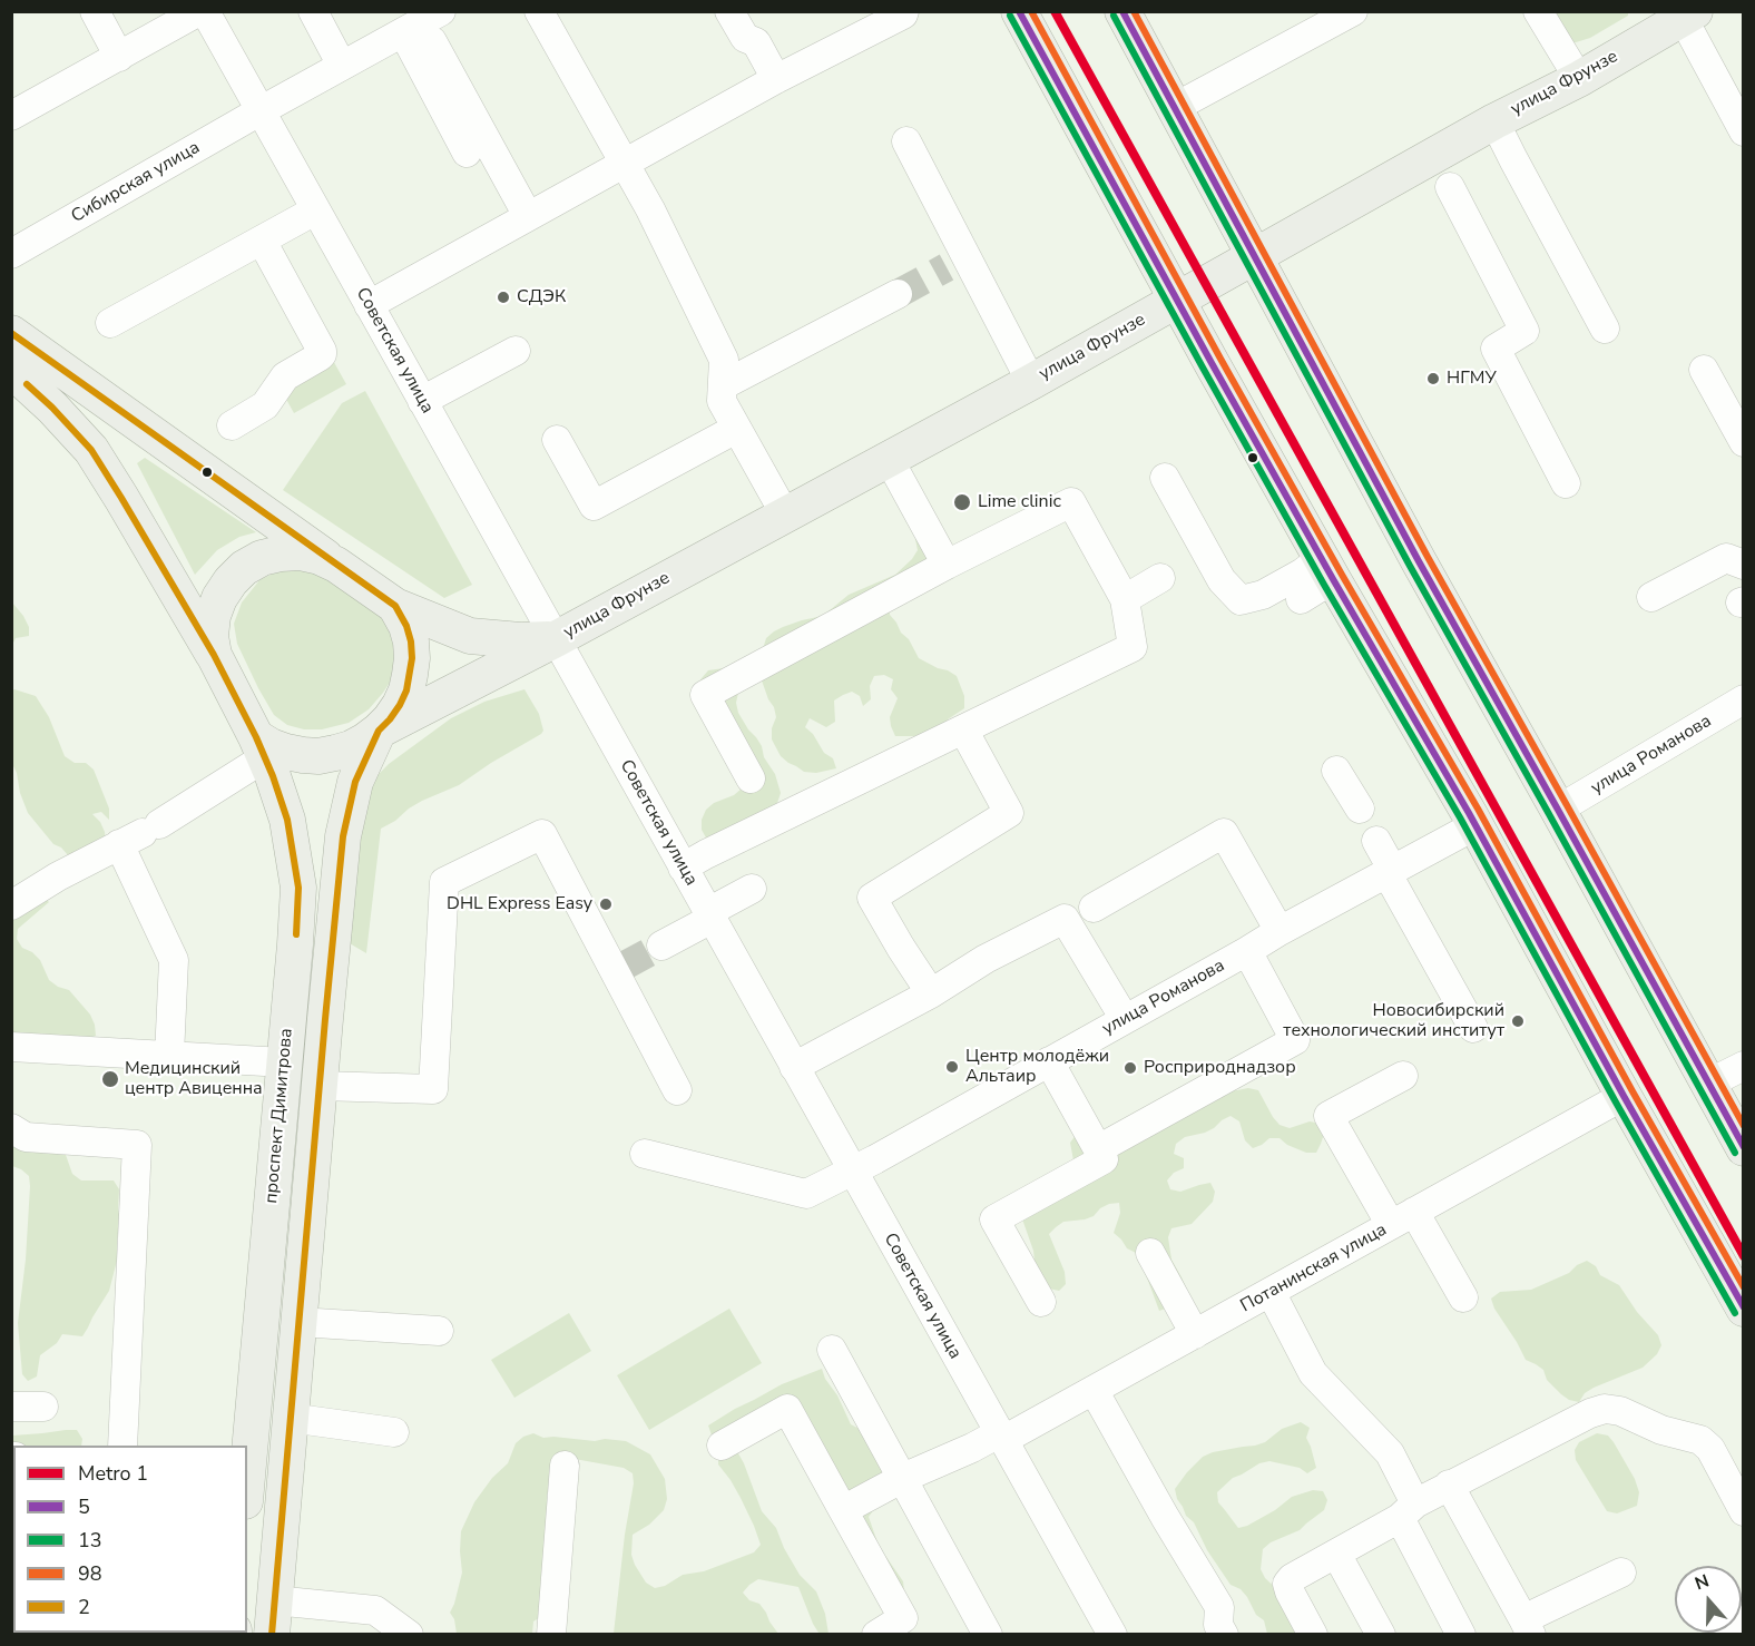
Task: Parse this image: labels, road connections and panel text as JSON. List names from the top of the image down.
{
  "streets": {
    "main road": ["улица Фрунзе", "проспект Димитрова"],
    "street": [
      "Сибирская улица",
      "Советская улица",
      "улица Романова",
      "Потанинская улица"
    ]
  },
  "crossings": [
    ["улица Фрунзе", "Советская улица"],
    ["улица Фрунзе", "проспект Димитрова"],
    ["Сибирская улица", "Советская улица"],
    ["Советская улица", "улица Романова"],
    ["Советская улица", "Потанинская улица"]
  ],
  "places": [
    "СДЭК",
    "НГМУ",
    "Lime clinic",
    "DHL Express Easy",
    "Новосибирский технологический институт",
    "Центр молодёжи Альтаир",
    "Росприроднадзор",
    "Медицинский центр Авиценна"
  ],
  "lines": [
    "metro line 1",
    "transit line 5",
    "transit line 98",
    "transit line 13",
    "transit line 2"
  ],
  "legend": [
    "Metro 1",
    "5",
    "13",
    "98",
    "2"
  ],
  "north": "top"
}
